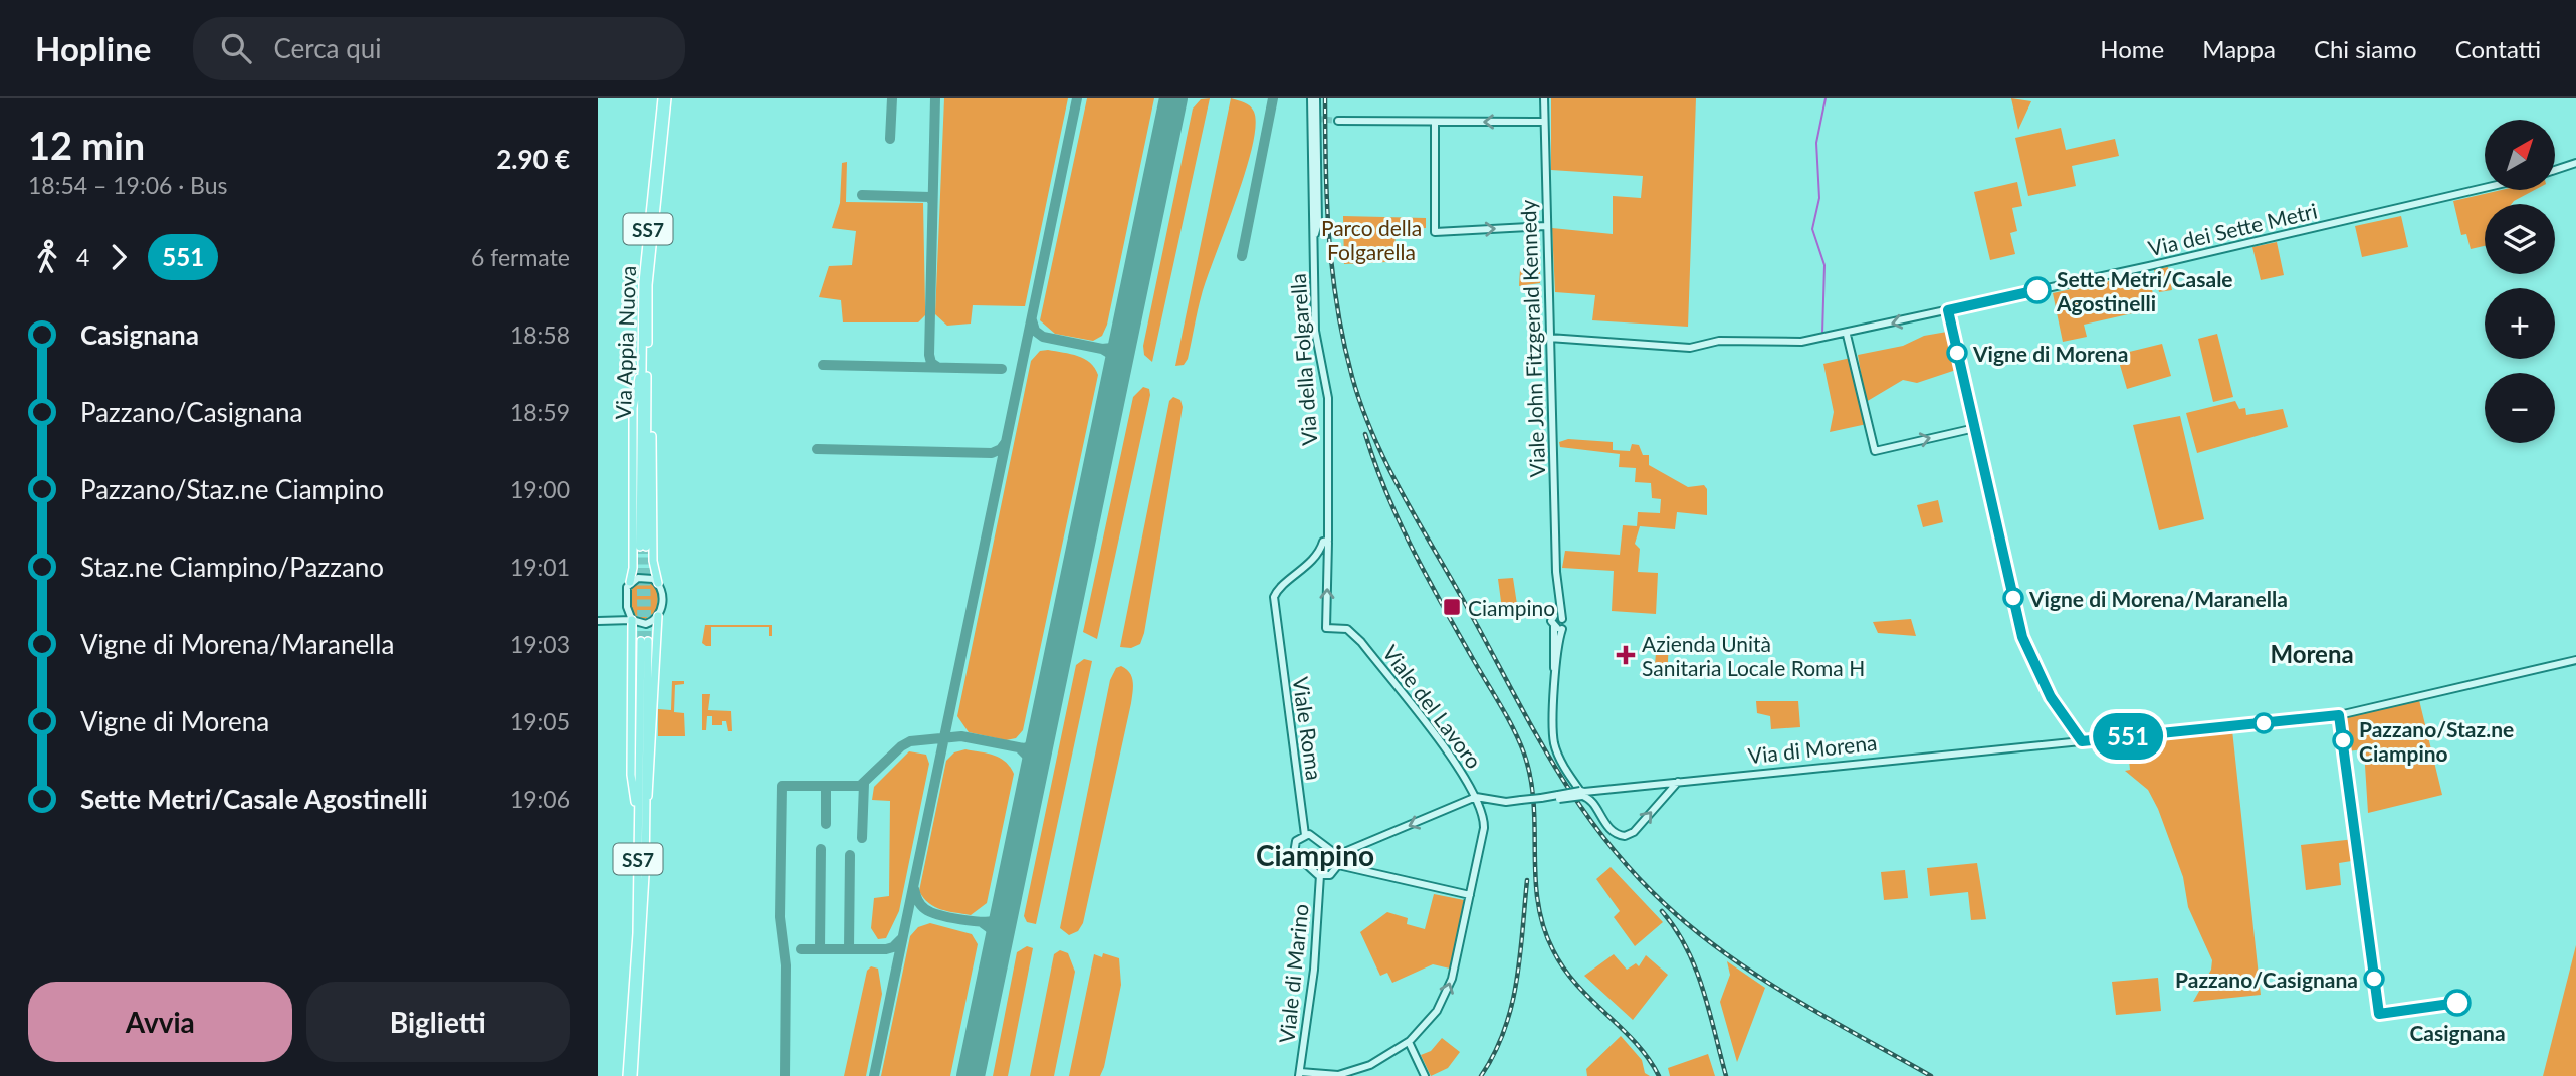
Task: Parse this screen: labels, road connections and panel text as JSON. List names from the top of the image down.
{
  "streets": {
    "main road": ["SS7", "Via Appia Nuova"],
    "street": [
      "Via dei Sette Metri",
      "Viale John Fitzgerald Kennedy",
      "Via della Folgarella",
      "Viale del Lavoro",
      "Viale Roma",
      "Via di Morena",
      "Viale di Marino"
    ]
  },
  "crossings": [
    ["Via dei Sette Metri", "Viale John Fitzgerald Kennedy"],
    ["Via della Folgarella", "Viale del Lavoro"],
    ["Via della Folgarella", "Viale Roma"],
    ["Viale del Lavoro", "Viale Roma"],
    ["Viale del Lavoro", "Via di Morena"],
    ["Viale del Lavoro", "Viale di Marino"],
    ["Viale Roma", "Viale di Marino"]
  ],
  "one_way": ["Viale del Lavoro"],
  "districts": ["Morena", "Ciampino"],
  "parks": ["Parco della Folgarella"],
  "places": {
    "other": [
      "Sette Metri/Casale Agostinelli",
      "Vigne di Morena",
      "Vigne di Morena/Maranella",
      "Pazzano/Staz.ne Ciampino",
      "Pazzano/Casignana",
      "Casignana"
    ],
    "transit": ["Ciampino"],
    "health": ["Azienda Unità Sanitaria Locale Roma H"]
  },
  "lines": ["bus line 551"],
  "north": "top right",
  "page": {
    "header": "Hopline",
    "search": "Cerca qui",
    "nav": [
      "Home",
      "Mappa",
      "Chi siamo",
      "Contatti"
    ],
    "heading": ["12 min", "18:54 – 19:06 · Bus", "2.90 €"],
    "on_map": "551",
    "map_buttons": ["+", "−"],
    "legs": ["4", "551", "6 fermate"],
    "list": [
      {
        "name": "Casignana",
        "value": "18:58"
      },
      {
        "name": "Pazzano/Casignana",
        "value": "18:59"
      },
      {
        "name": "Pazzano/Staz.ne Ciampino",
        "value": "19:00"
      },
      {
        "name": "Staz.ne Ciampino/Pazzano",
        "value": "19:01"
      },
      {
        "name": "Vigne di Morena/Maranella",
        "value": "19:03"
      },
      {
        "name": "Vigne di Morena",
        "value": "19:05"
      },
      {
        "name": "Sette Metri/Casale Agostinelli",
        "value": "19:06"
      }
    ],
    "buttons": ["Avvia", "Biglietti"]
  }
}
